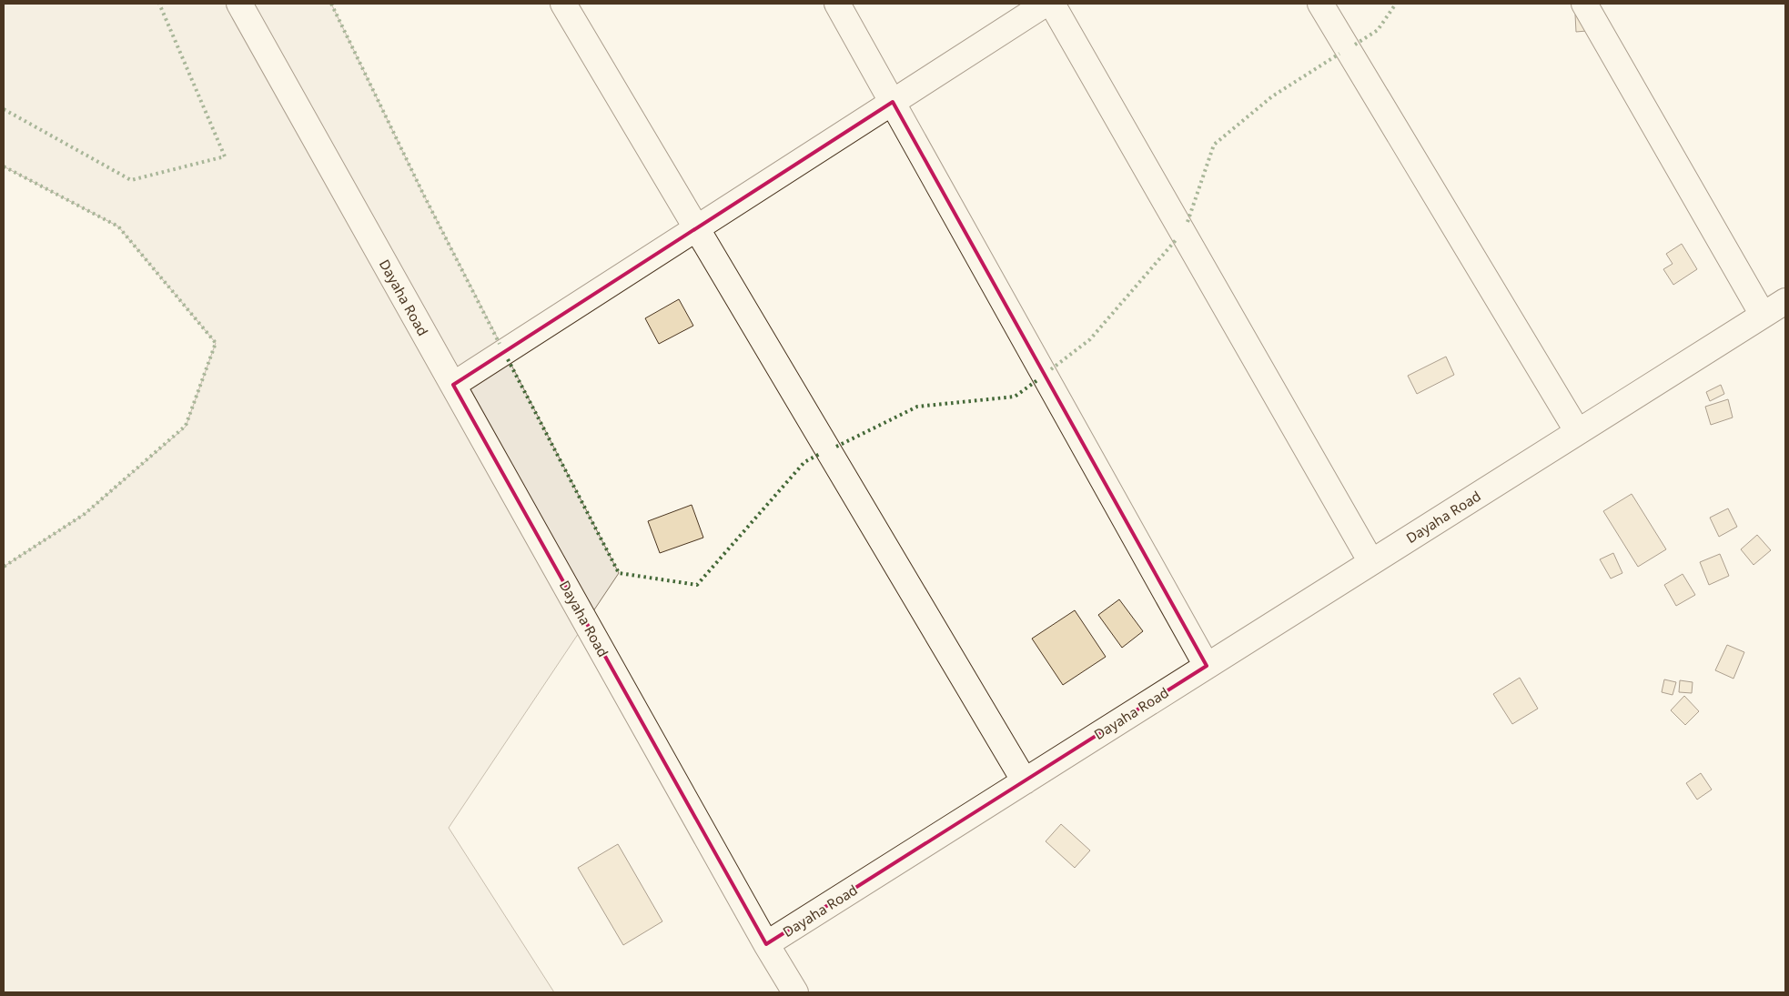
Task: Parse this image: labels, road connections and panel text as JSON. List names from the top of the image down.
{
  "streets": {
    "street": ["Dayaha Road"]
  }
}
